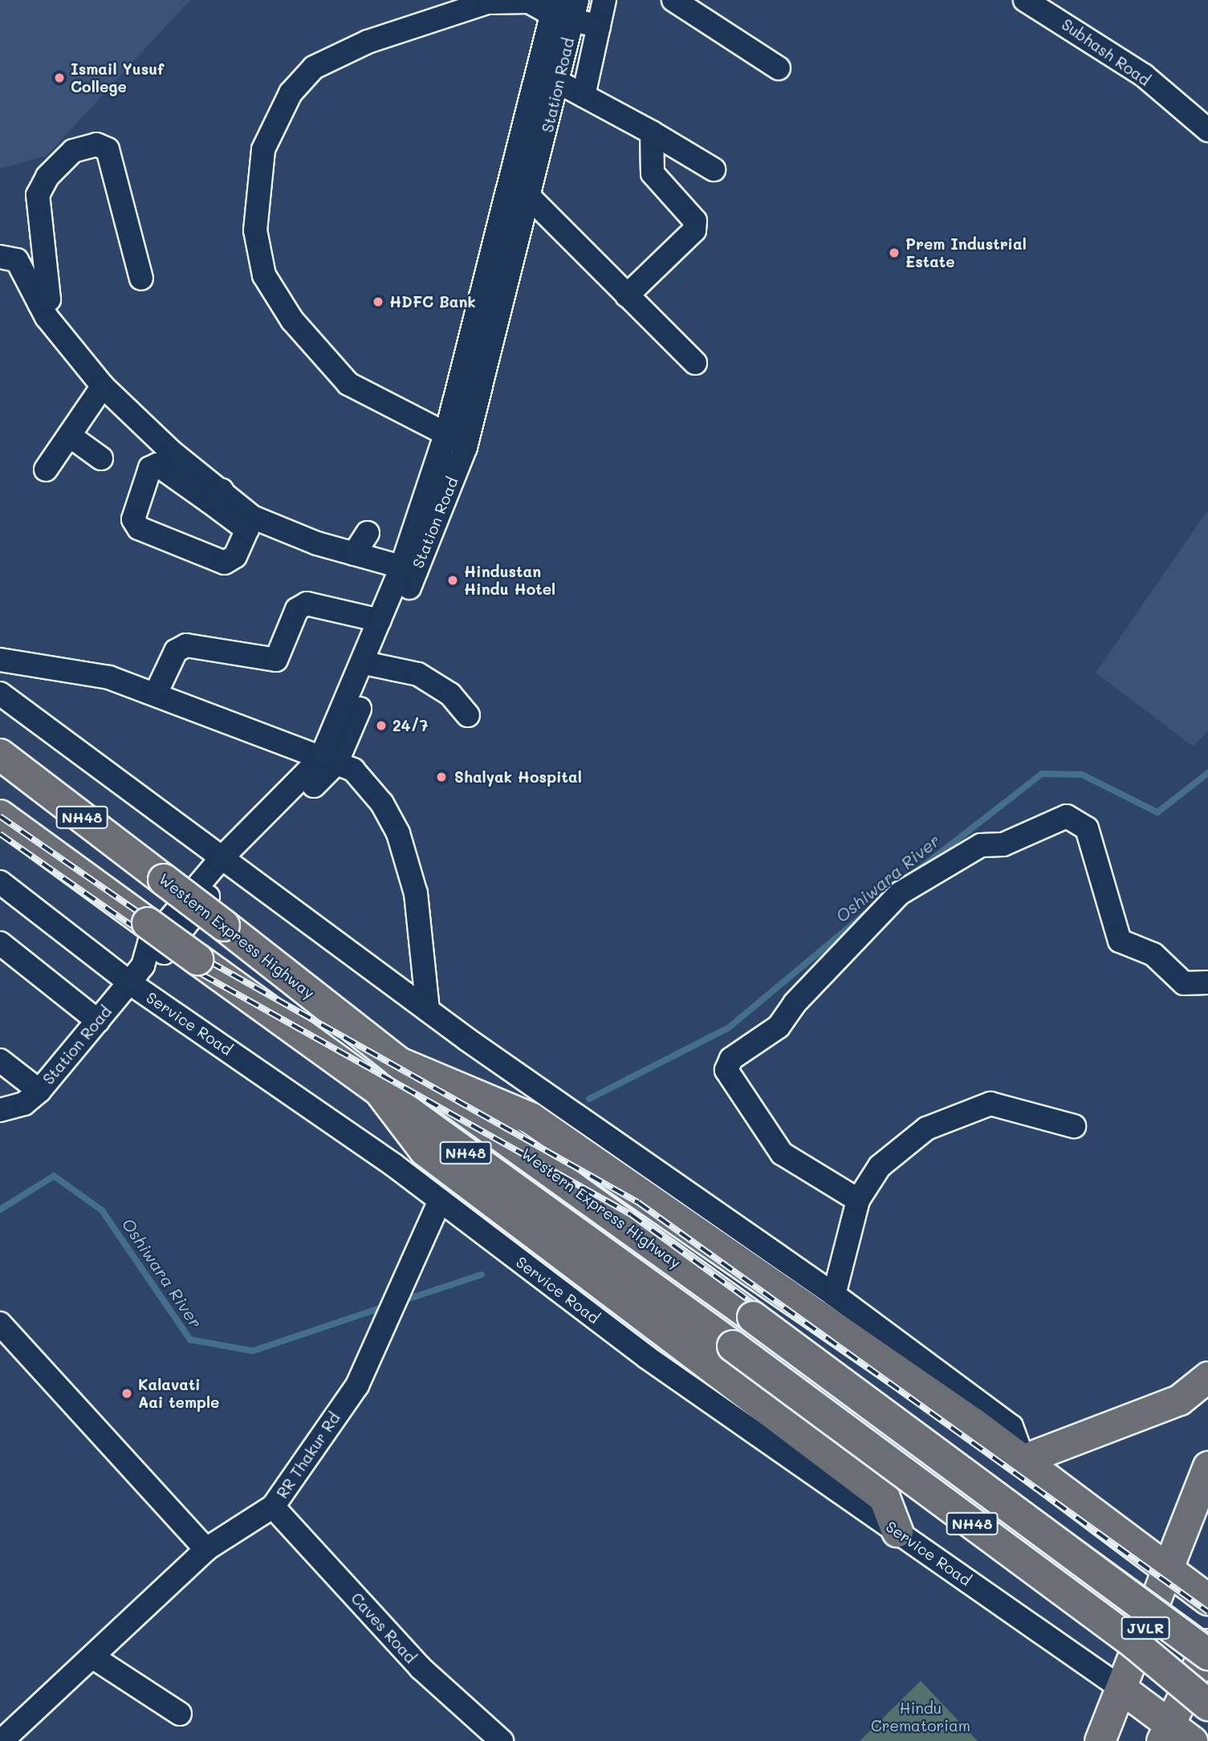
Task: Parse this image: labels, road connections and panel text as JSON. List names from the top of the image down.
{
  "streets": {
    "highway": ["NH48", "Western Express Highway"],
    "main road": ["JVLR"],
    "street": [
      "Subhash Road",
      "Station Road",
      "Service Road",
      "RR Thakur Rd",
      "Caves Road"
    ]
  },
  "crossings": [
    ["Station Road", "Service Road"],
    ["Service Road", "RR Thakur Rd"],
    ["Service Road", "JVLR"],
    ["RR Thakur Rd", "Caves Road"]
  ],
  "water": ["Oshiwara River"],
  "parks": ["Hindu Crematoriam"],
  "places": [
    "Ismail Yusuf College",
    "Prem Industrial Estate",
    "HDFC Bank",
    "Hindustan Hindu Hotel",
    "24/7",
    "Shalyak Hospital",
    "Kalavati Aai temple"
  ]
}
